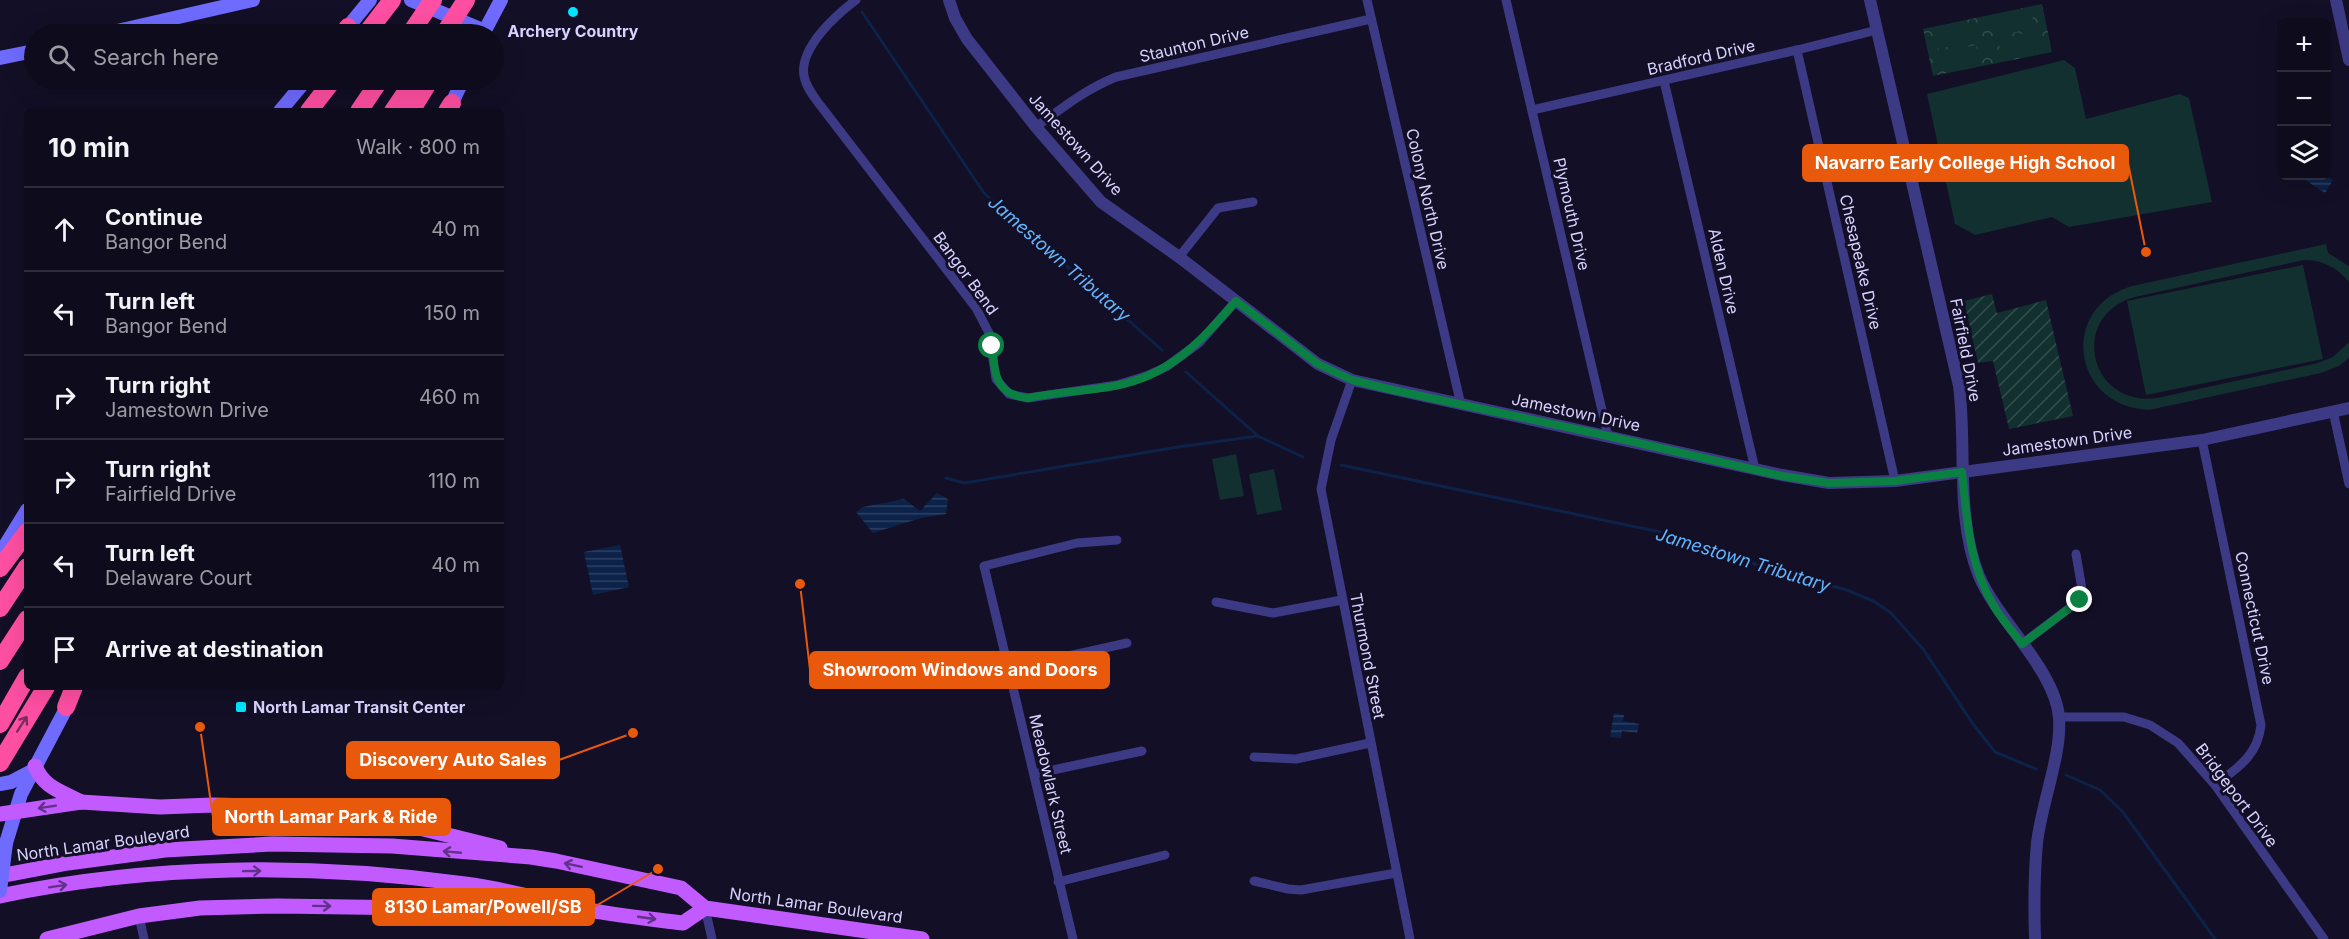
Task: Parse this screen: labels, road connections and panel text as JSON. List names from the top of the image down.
{
  "streets": {
    "main road": ["North Lamar Boulevard"],
    "street": [
      "Staunton Drive",
      "Bradford Drive",
      "Jamestown Drive",
      "Colony North Drive",
      "Plymouth Drive",
      "Chesapeake Drive",
      "Alden Drive",
      "Bangor Bend",
      "Fairfield Drive",
      "Connecticut Drive",
      "Thurmond Street",
      "Meadowlark Street",
      "Bridgeport Drive"
    ]
  },
  "crossings": [
    ["Staunton Drive", "Jamestown Drive"],
    ["Staunton Drive", "Colony North Drive"],
    ["Bradford Drive", "Plymouth Drive"],
    ["Bradford Drive", "Chesapeake Drive"],
    ["Bradford Drive", "Alden Drive"],
    ["Bradford Drive", "Fairfield Drive"],
    ["Jamestown Drive", "Colony North Drive"],
    ["Jamestown Drive", "Plymouth Drive"],
    ["Jamestown Drive", "Chesapeake Drive"],
    ["Jamestown Drive", "Alden Drive"],
    ["Jamestown Drive", "Bangor Bend"],
    ["Jamestown Drive", "Fairfield Drive"],
    ["Jamestown Drive", "Connecticut Drive"],
    ["Jamestown Drive", "Thurmond Street"],
    ["Fairfield Drive", "Bridgeport Drive"],
    ["Connecticut Drive", "Bridgeport Drive"]
  ],
  "water": ["Jamestown Tributary"],
  "places": {
    "other": [
      "Archery Country",
      "Navarro Early College High School",
      "Showroom Windows and Doors",
      "North Lamar Park & Ride",
      "Discovery Auto Sales",
      "8130 Lamar/Powell/SB"
    ],
    "transit": ["North Lamar Transit Center"]
  },
  "page": {
    "map_buttons": ["+", "−"],
    "search": "Search here",
    "heading": ["10 min", "Walk · 800 m"],
    "list": [
      ["Continue", "Bangor Bend", "40 m"],
      ["Turn left", "Bangor Bend", "150 m"],
      ["Turn right", "Jamestown Drive", "460 m"],
      ["Turn right", "Fairfield Drive", "110 m"],
      ["Turn left", "Delaware Court", "40 m"],
      "Arrive at destination"
    ]
  }
}
